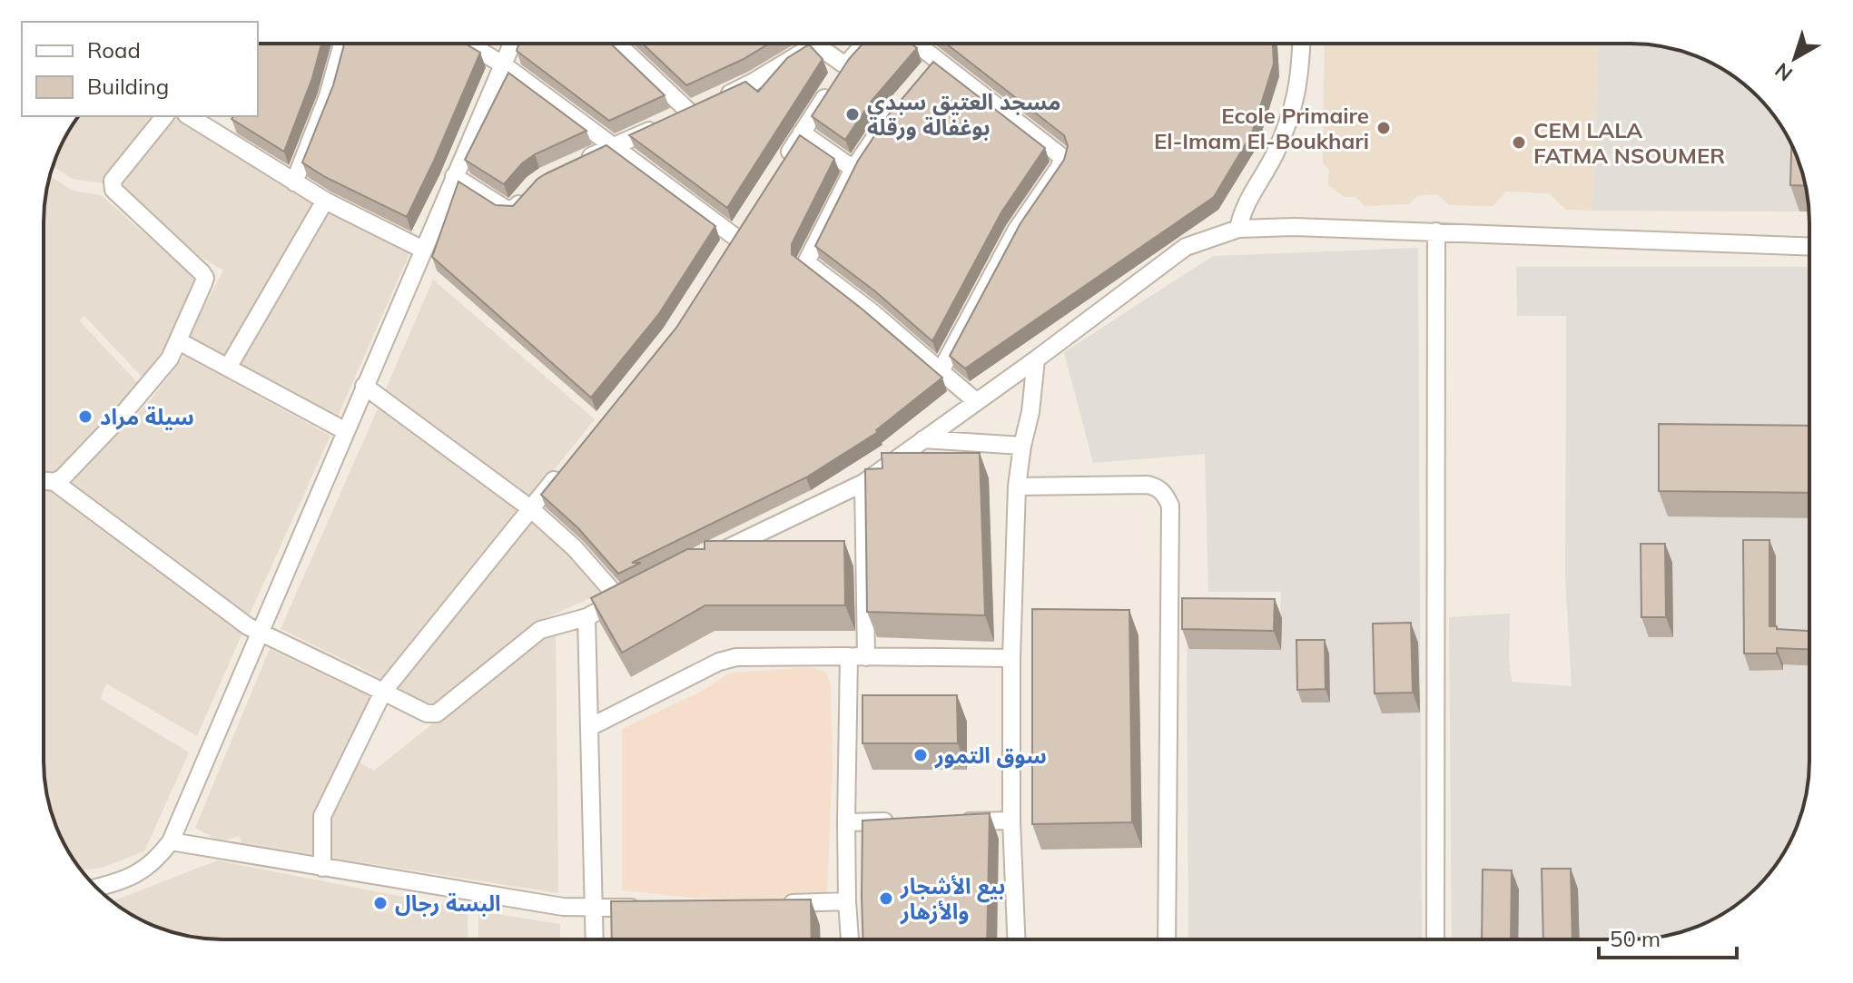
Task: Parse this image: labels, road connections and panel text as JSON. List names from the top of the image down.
{
  "places": [
    "مسجد العتيق سبدي بوغفالة ورقلة",
    "Ecole Primaire El-Imam El-Boukhari",
    "CEM LALA FATMA NSOUMER",
    "سيلة مراد",
    "سوق التمور",
    "بيع الأشجار والأزهار",
    "البسة رجال"
  ],
  "legend": ["Road", "Building"],
  "scale_bar": "50 m",
  "north": "bottom left"
}
